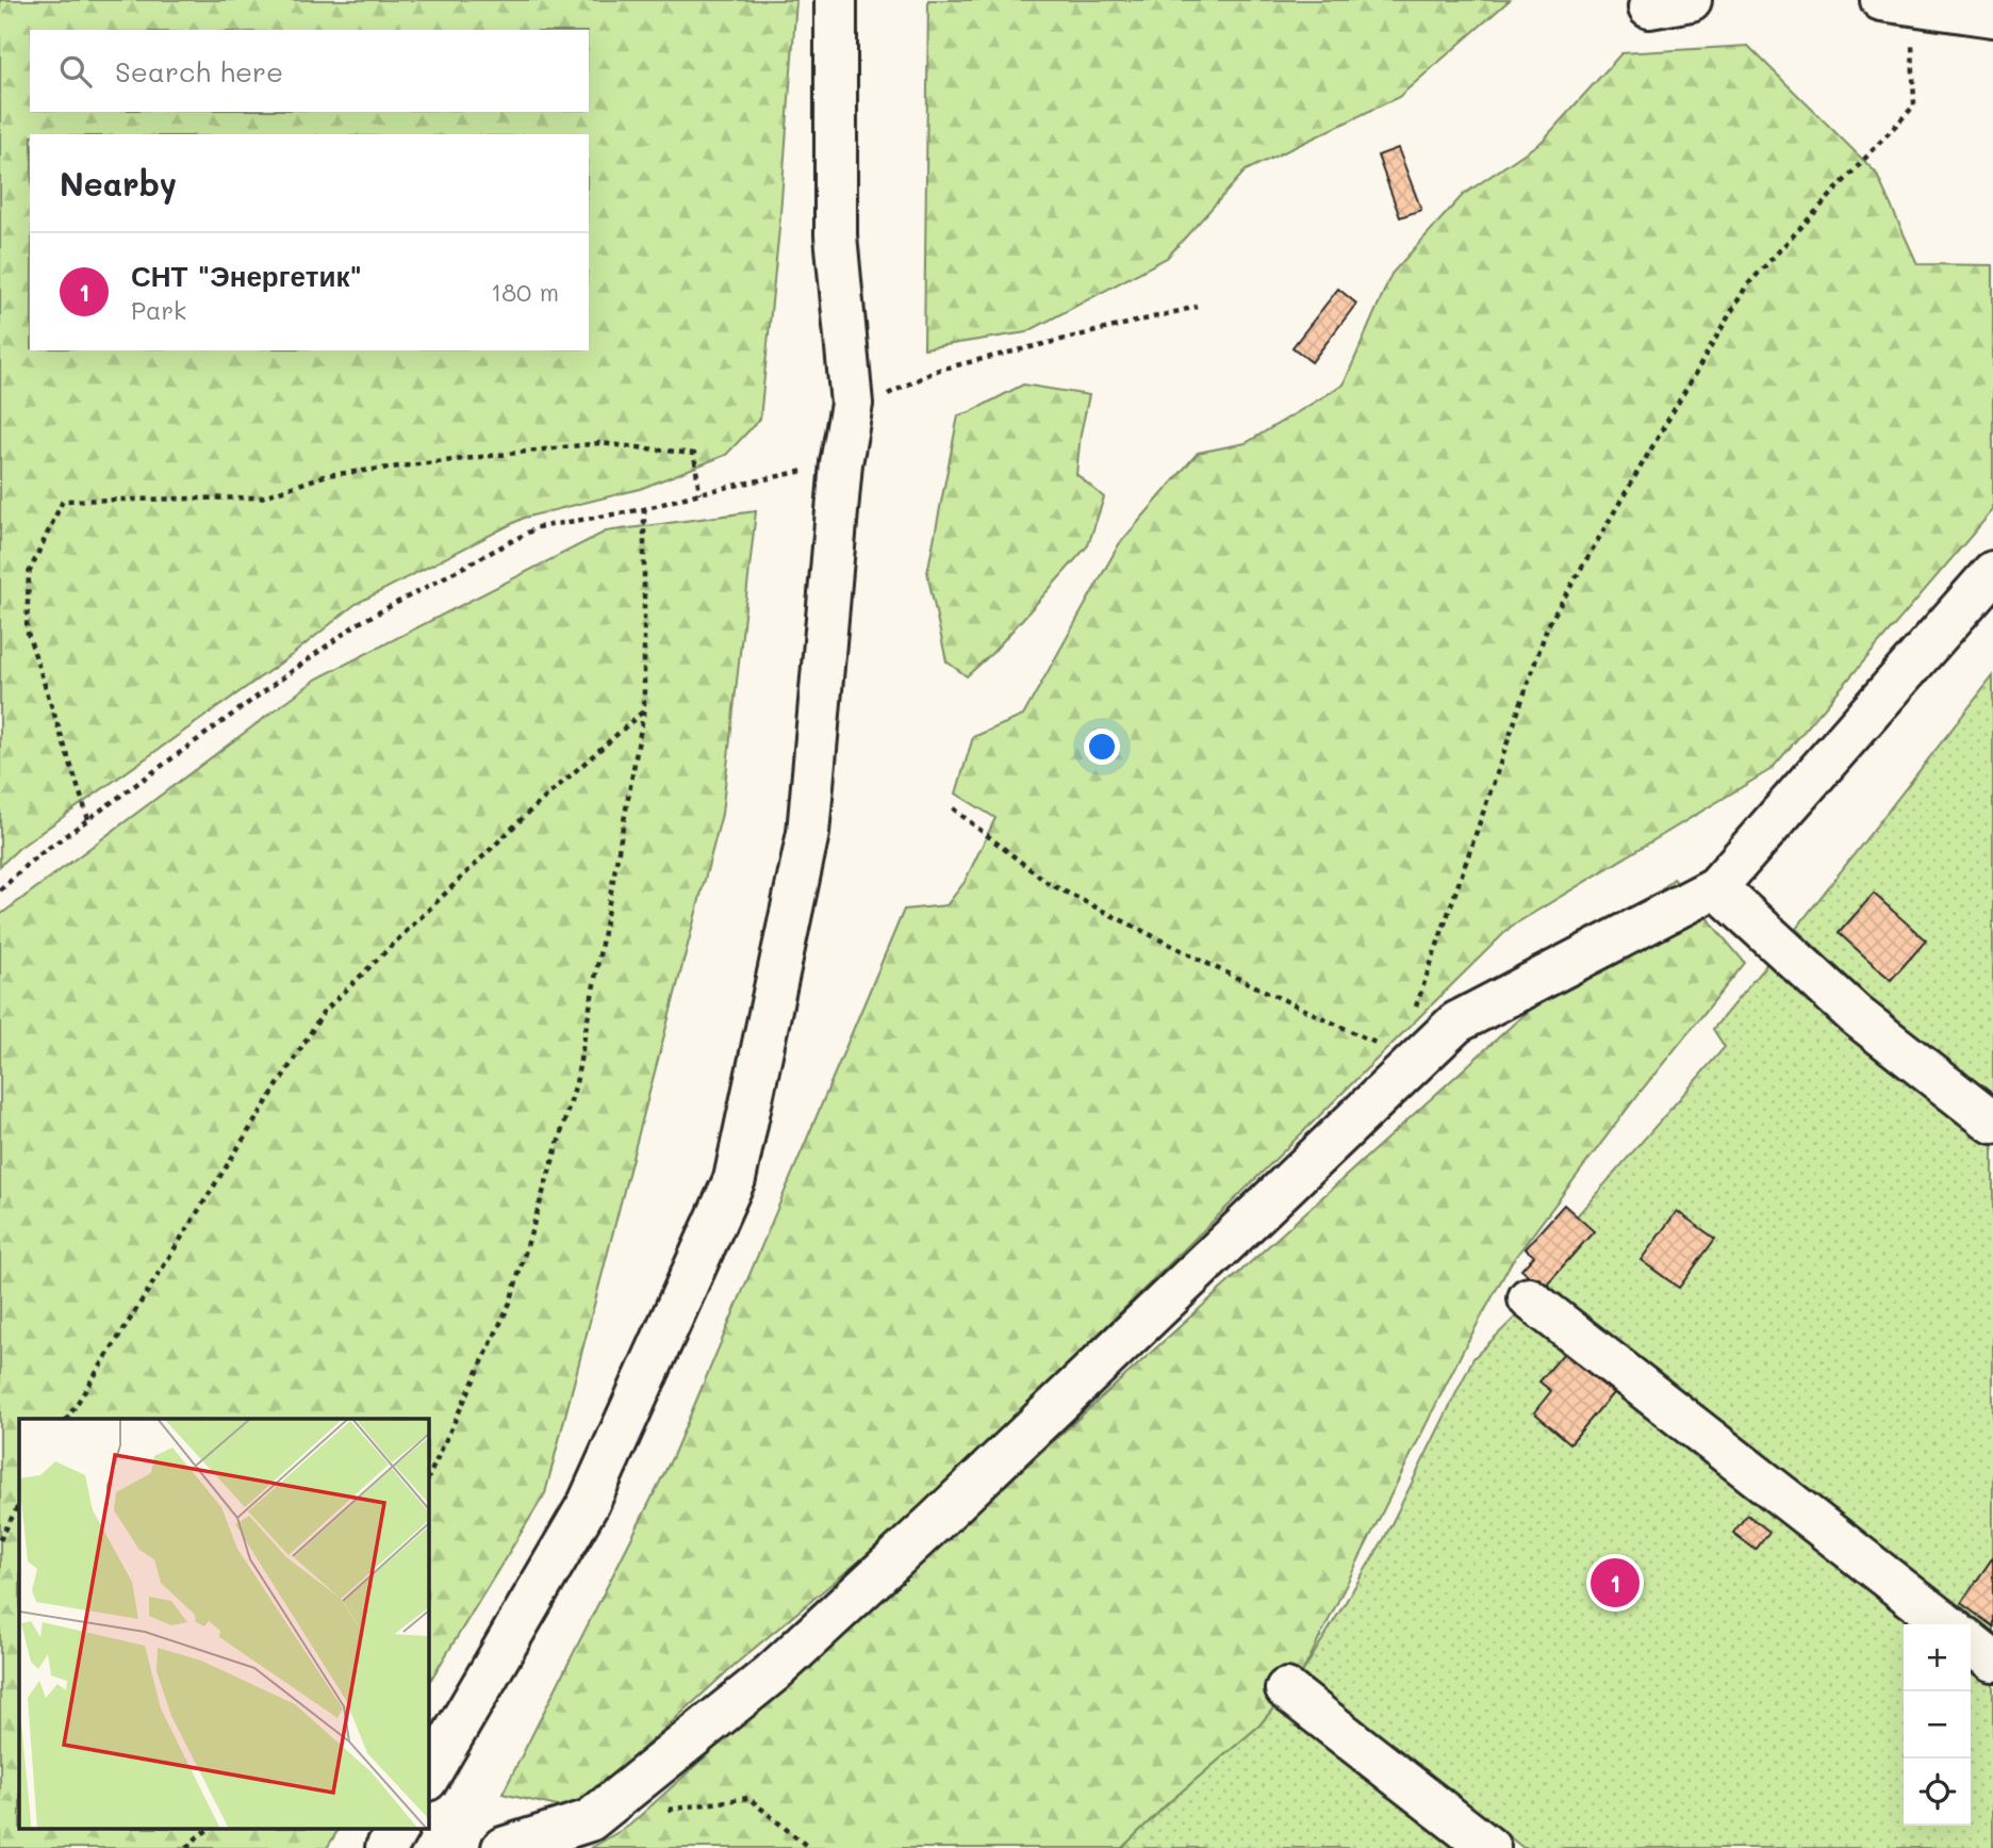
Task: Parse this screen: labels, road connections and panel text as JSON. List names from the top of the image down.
{
  "page": {
    "search": "Search here",
    "heading": "Nearby",
    "list": [
      {
        "mark": "1",
        "name": "СНТ \"Энергетик\"",
        "note": "Park",
        "value": "180 m"
      }
    ],
    "pins": "1",
    "map_buttons": ["+", "−"]
  }
}
